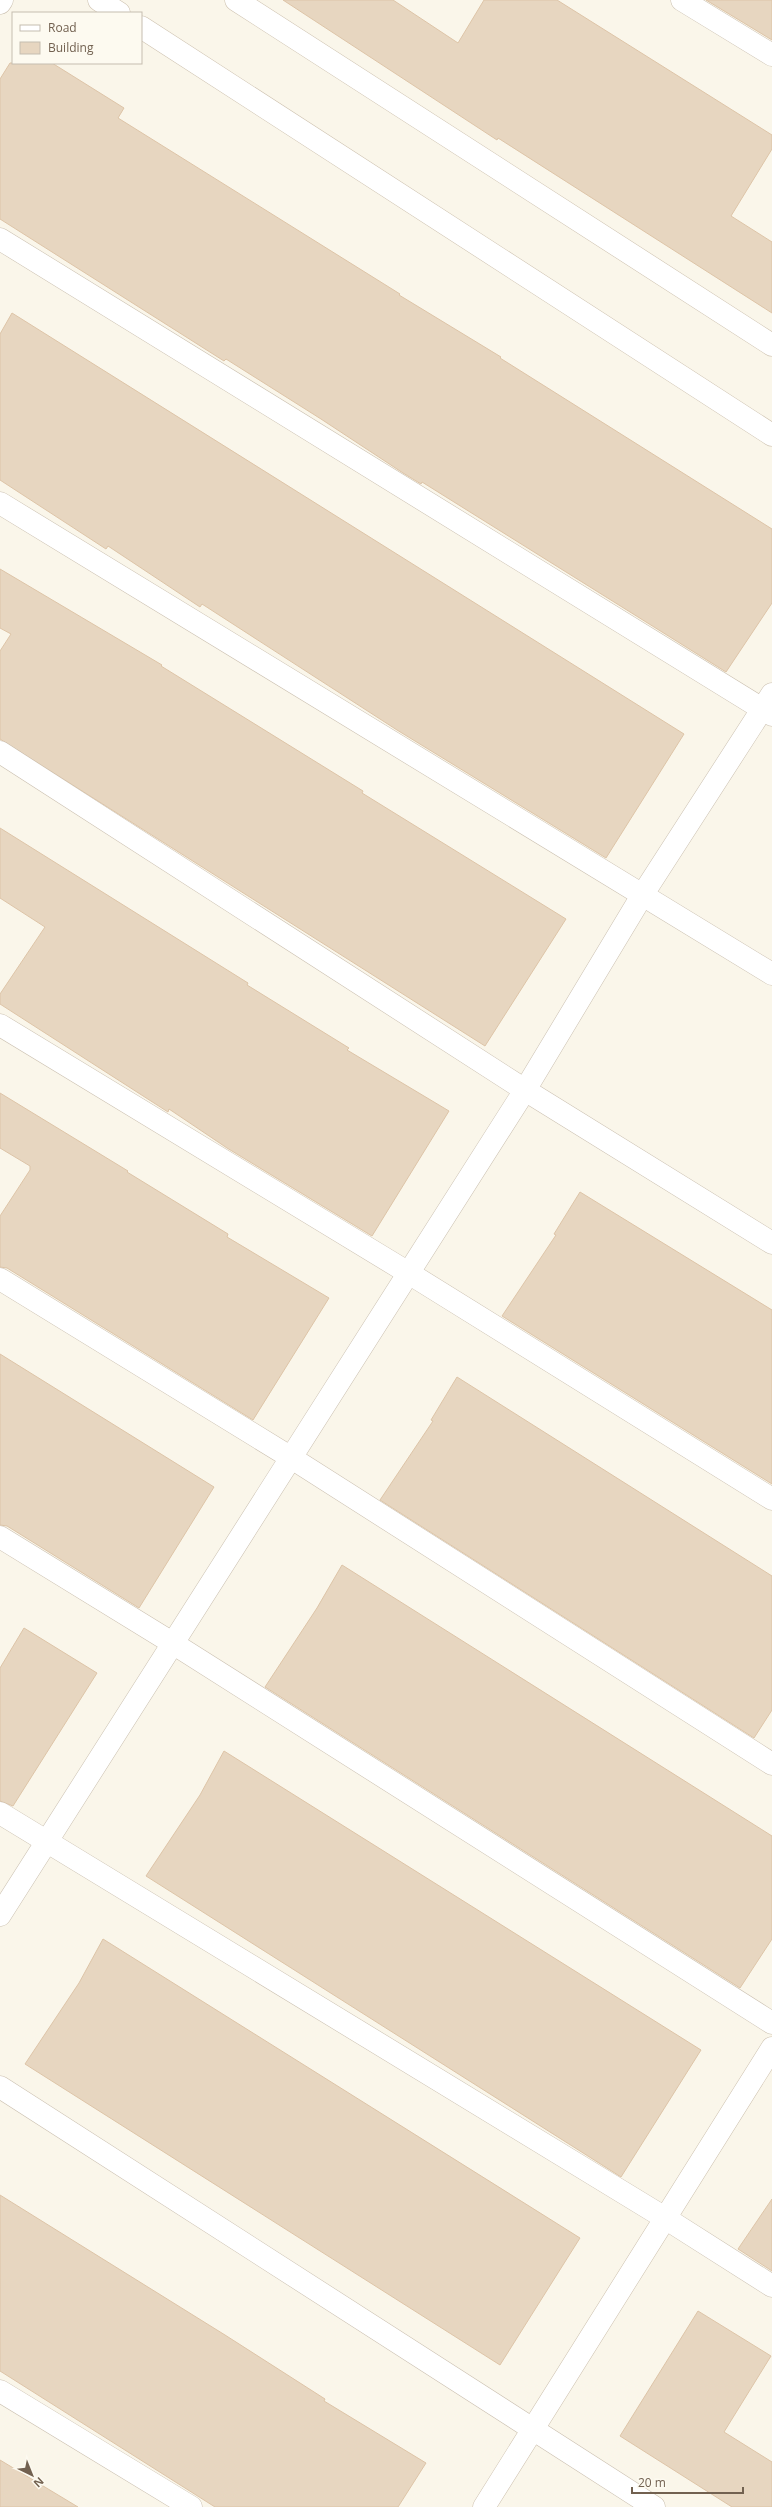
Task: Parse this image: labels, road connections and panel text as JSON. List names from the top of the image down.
{
  "legend": ["Road", "Building"],
  "scale_bar": "20 m",
  "north": "bottom right"
}
